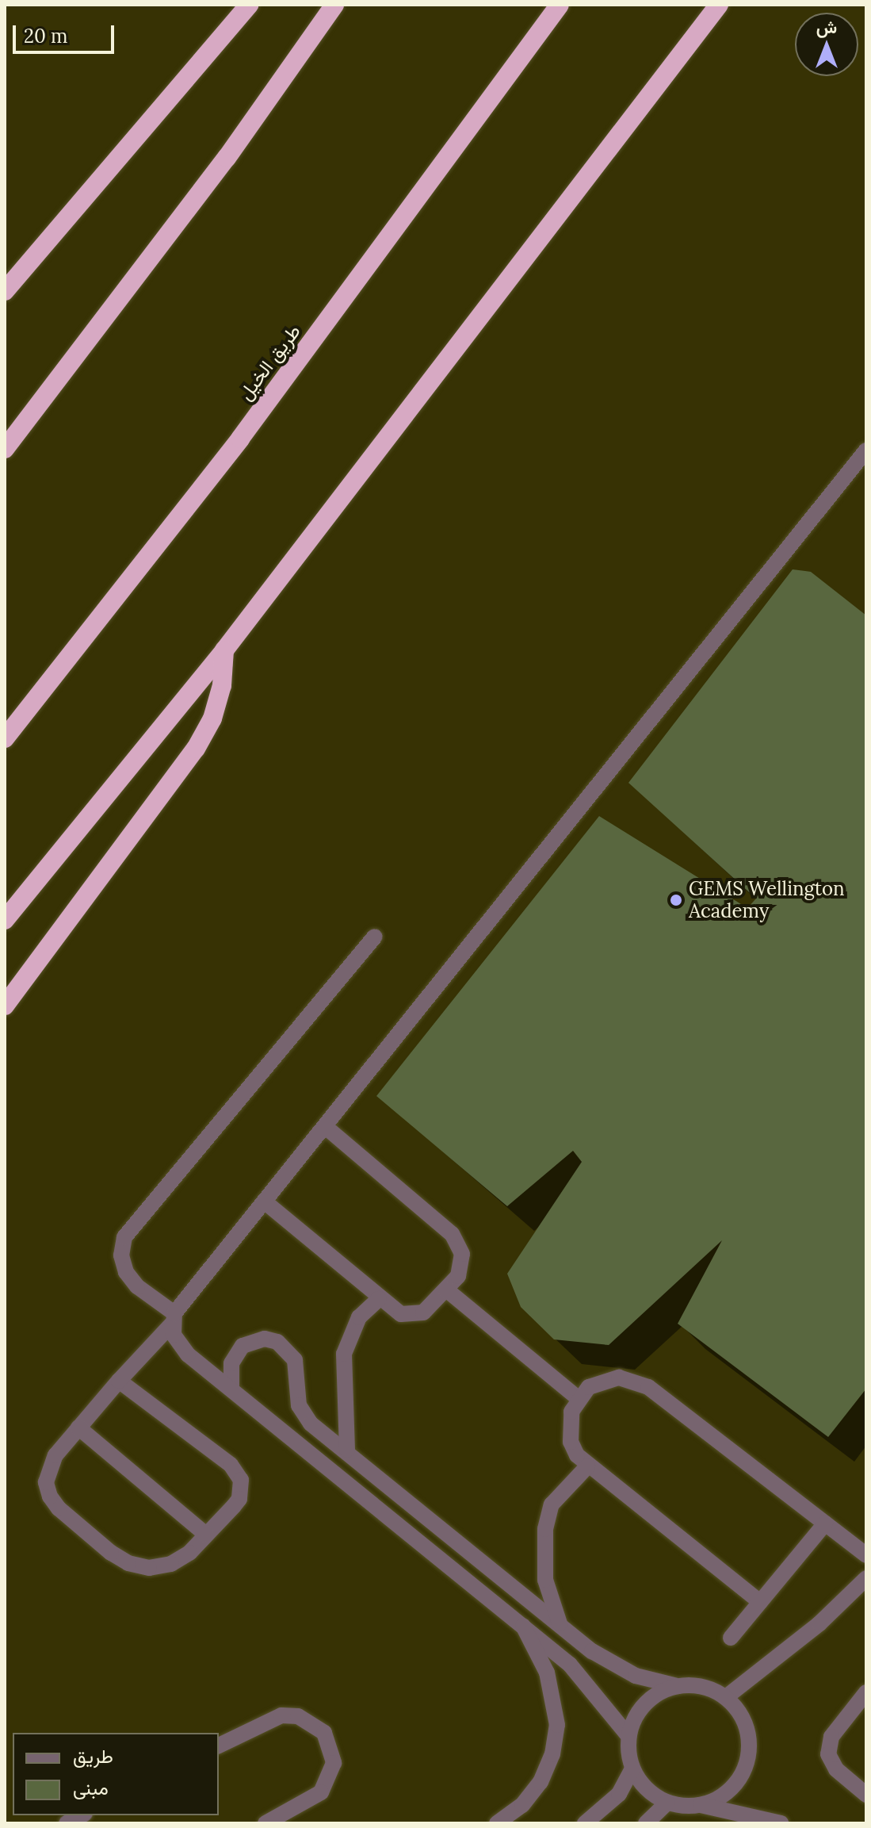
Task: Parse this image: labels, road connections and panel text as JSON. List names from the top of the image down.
{
  "streets": {
    "highway": ["طريق الخيل"]
  },
  "places": ["GEMS Wellington Academy"],
  "legend": ["طريق", "مبنى"],
  "scale_bar": "20 m",
  "north": "top"
}
